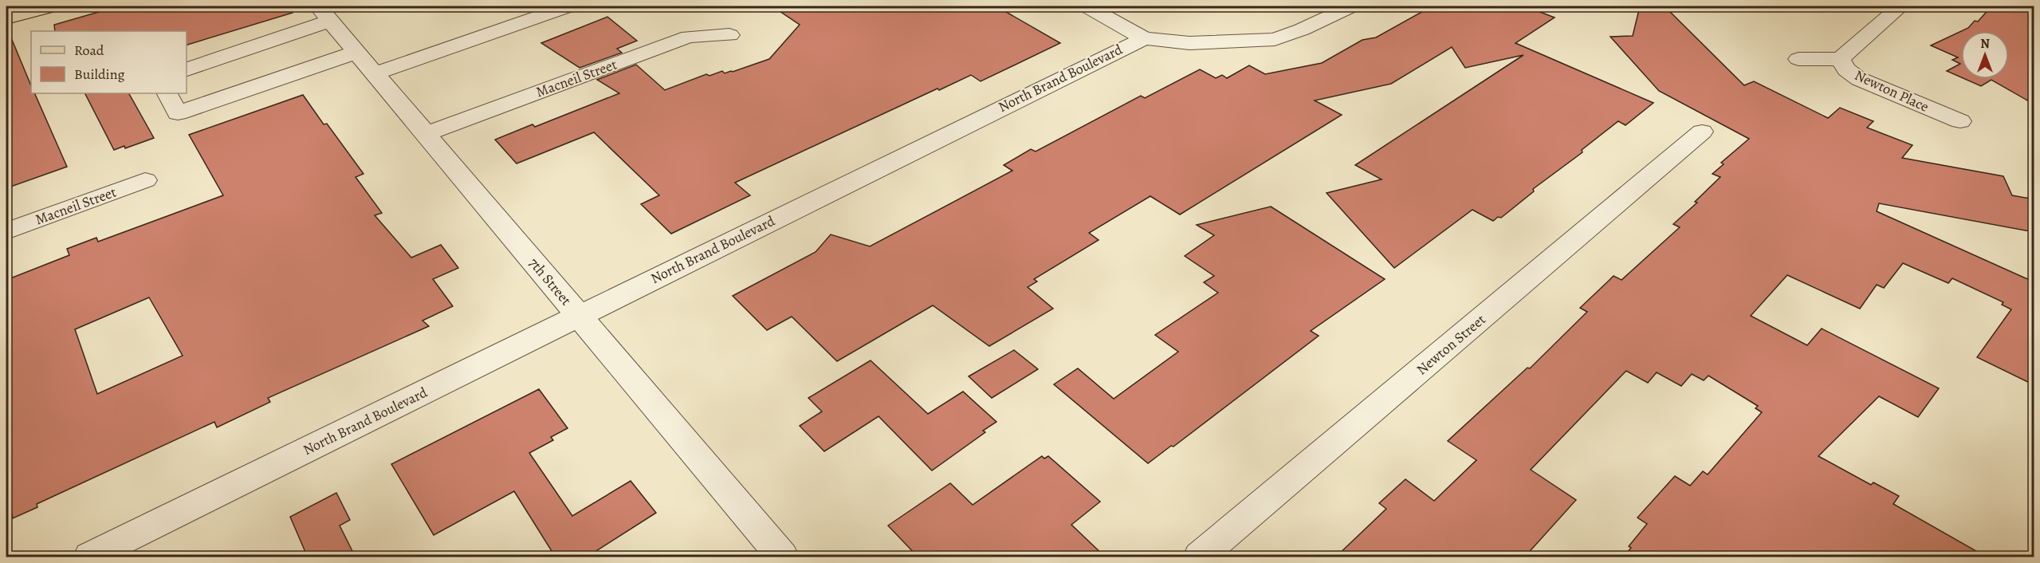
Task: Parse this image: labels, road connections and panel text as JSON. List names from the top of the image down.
{
  "streets": {
    "street": [
      "Macneil Street",
      "North Brand Boulevard",
      "Newton Place",
      "7th Street",
      "Newton Street"
    ]
  },
  "crossings": [
    ["Macneil Street", "7th Street"],
    ["North Brand Boulevard", "7th Street"]
  ],
  "legend": ["Road", "Building"],
  "north": "top"
}
